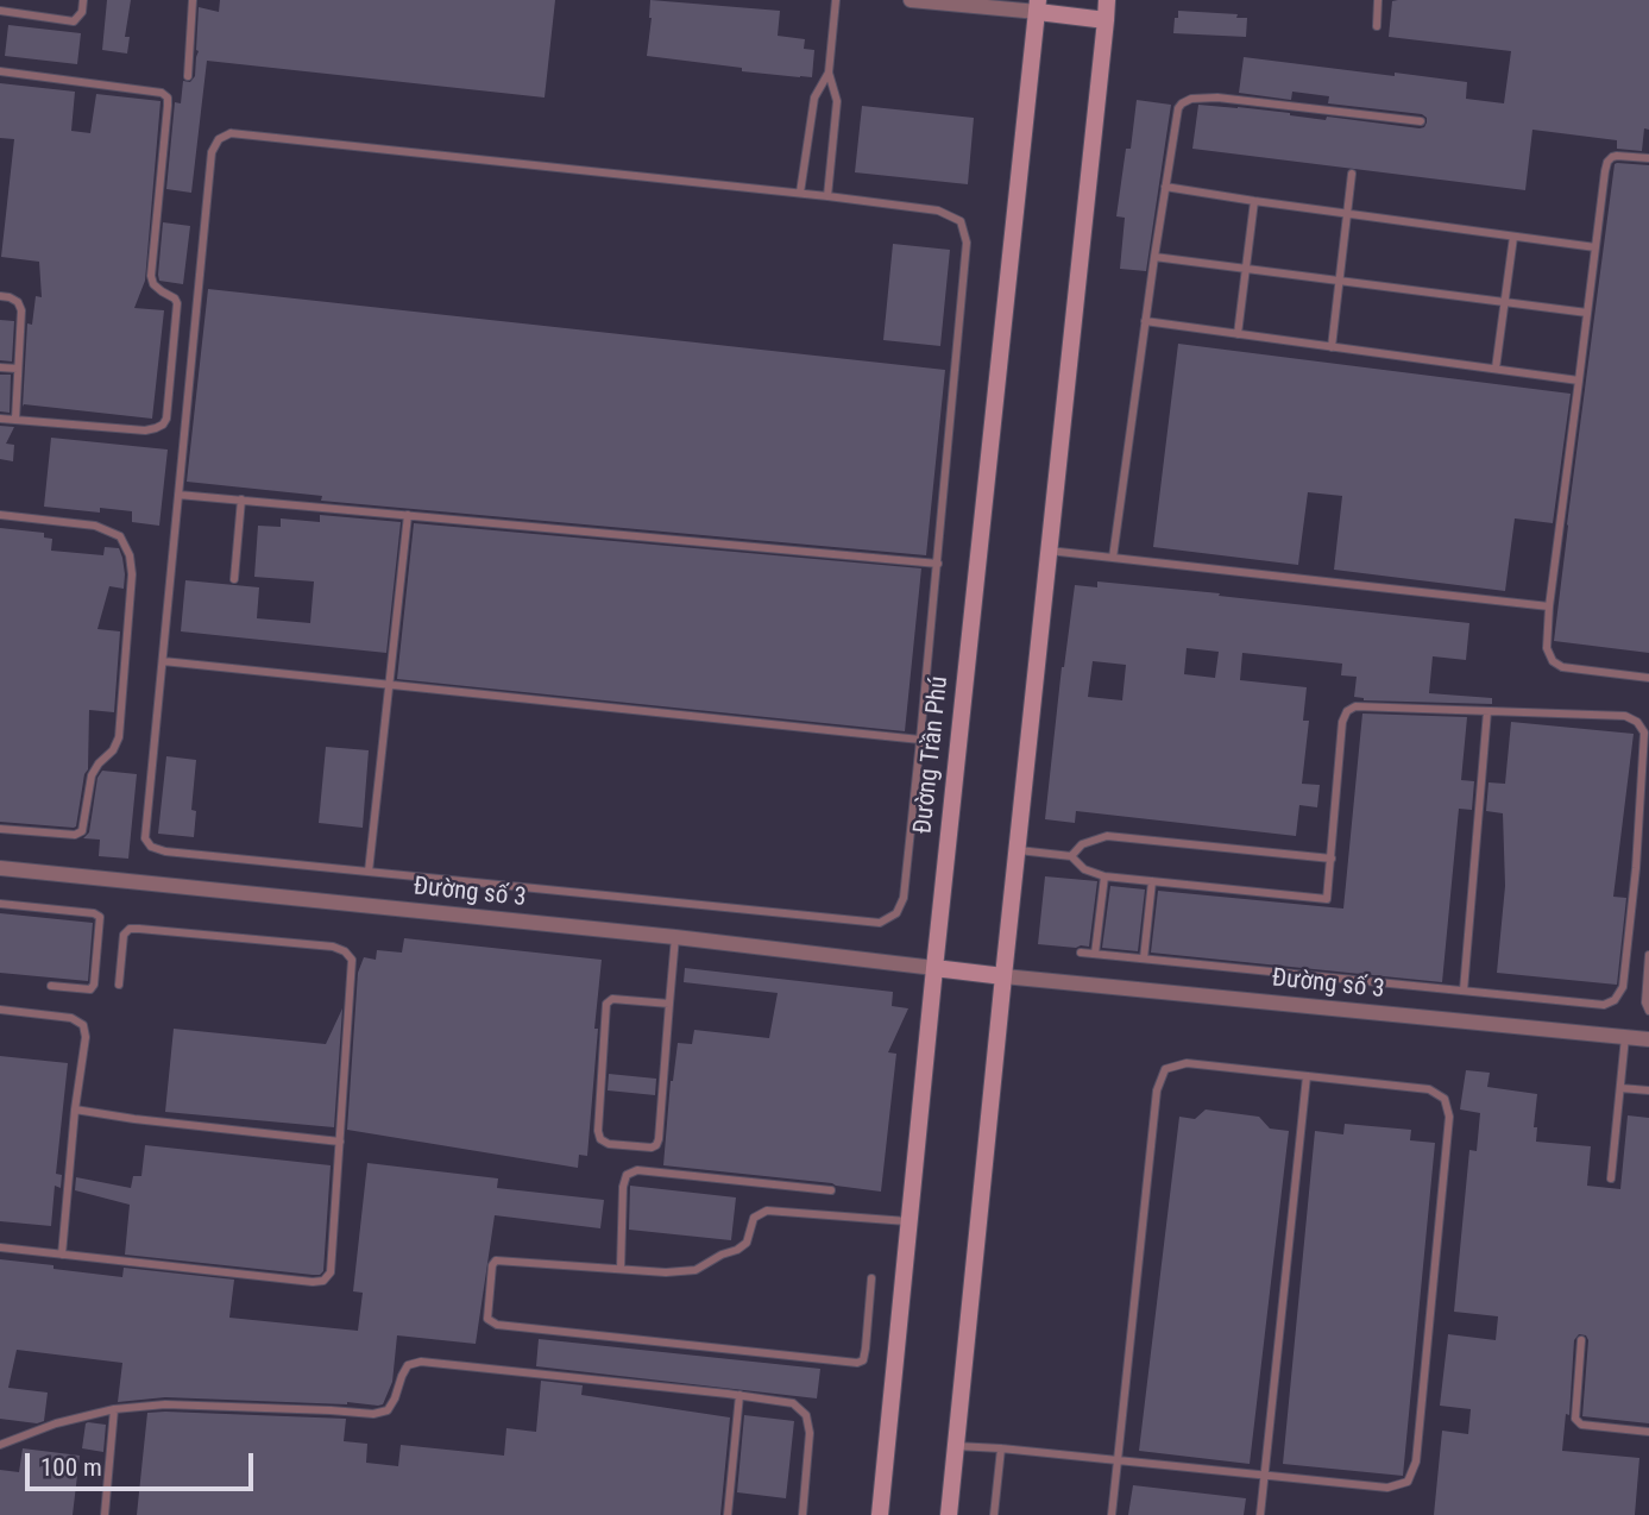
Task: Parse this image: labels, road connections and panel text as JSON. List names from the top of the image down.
{
  "streets": {
    "main road": ["Đường Trần Phú"],
    "street": ["Đường số 3"]
  },
  "crossings": [
    ["Đường Trần Phú", "Đường số 3"]
  ],
  "scale_bar": "100 m"
}
